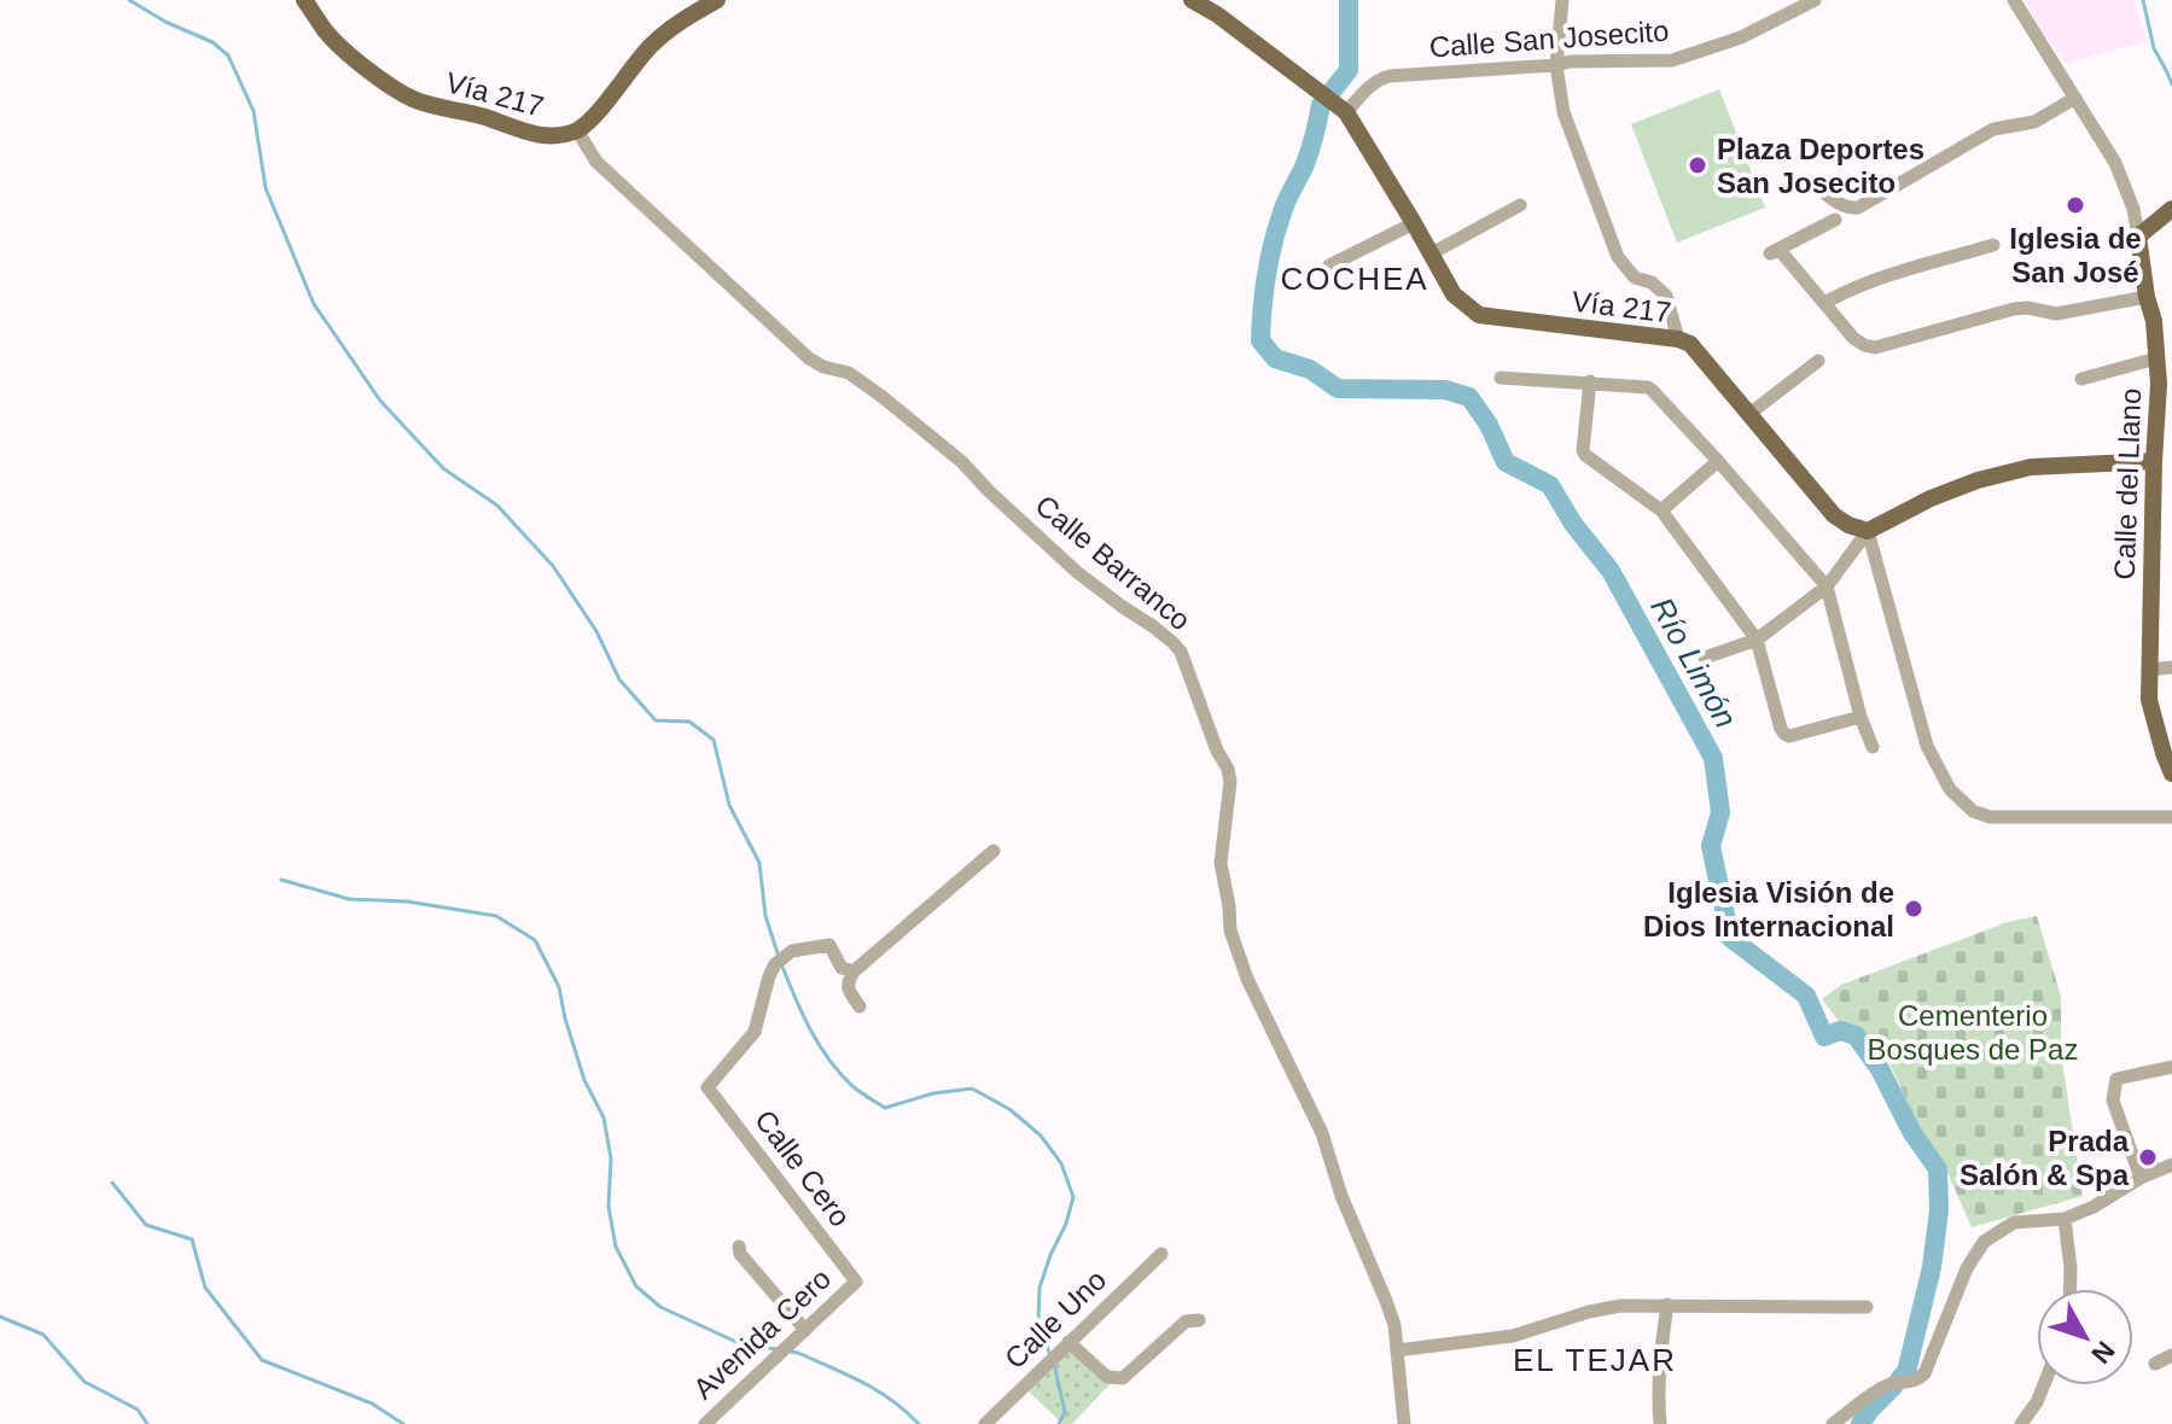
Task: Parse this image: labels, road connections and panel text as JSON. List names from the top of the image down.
{
  "streets": {
    "main road": ["Vía 217", "Calle del Llano"],
    "street": [
      "Calle San Josecito",
      "Calle Barranco",
      "Calle Cero",
      "Calle Uno",
      "Avenida Cero"
    ]
  },
  "crossings": [
    ["Calle San Josecito", "Vía 217"],
    ["Vía 217", "Calle Barranco"],
    ["Calle Cero", "Avenida Cero"]
  ],
  "districts": ["COCHEA", "EL TEJAR"],
  "water": ["Río Limón"],
  "parks": ["Cementerio Bosques de Paz"],
  "places": [
    "Plaza Deportes San Josecito",
    "Iglesia de San José",
    "Iglesia Visión de Dios Internacional",
    "Prada Salón & Spa"
  ],
  "north": "bottom right"
}
